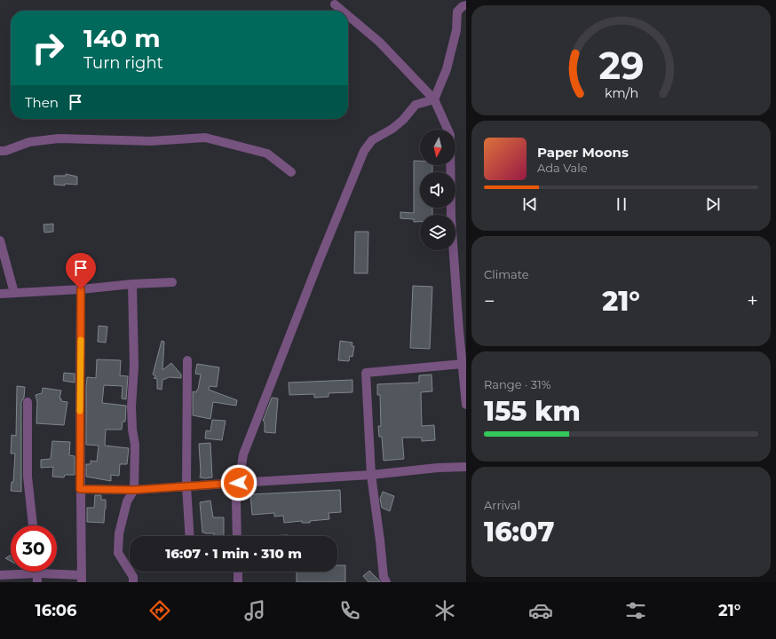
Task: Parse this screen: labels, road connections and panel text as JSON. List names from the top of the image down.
{
  "north": "bottom",
  "page": {
    "turn": ["140 m", "Turn right"],
    "then": "Then",
    "song": ["Paper Moons", "Ada Vale"],
    "tile": [
      "Climate",
      ["Range · 31%", "155 km"],
      ["Arrival", "16:07"]
    ],
    "heat": ["−", "21°", "+"],
    "limit": "30",
    "trip": "16:07 · 1 min · 310 m",
    "tabs": ["16:06", "21°"],
    "gauge": ["29", "km/h"]
  }
}
